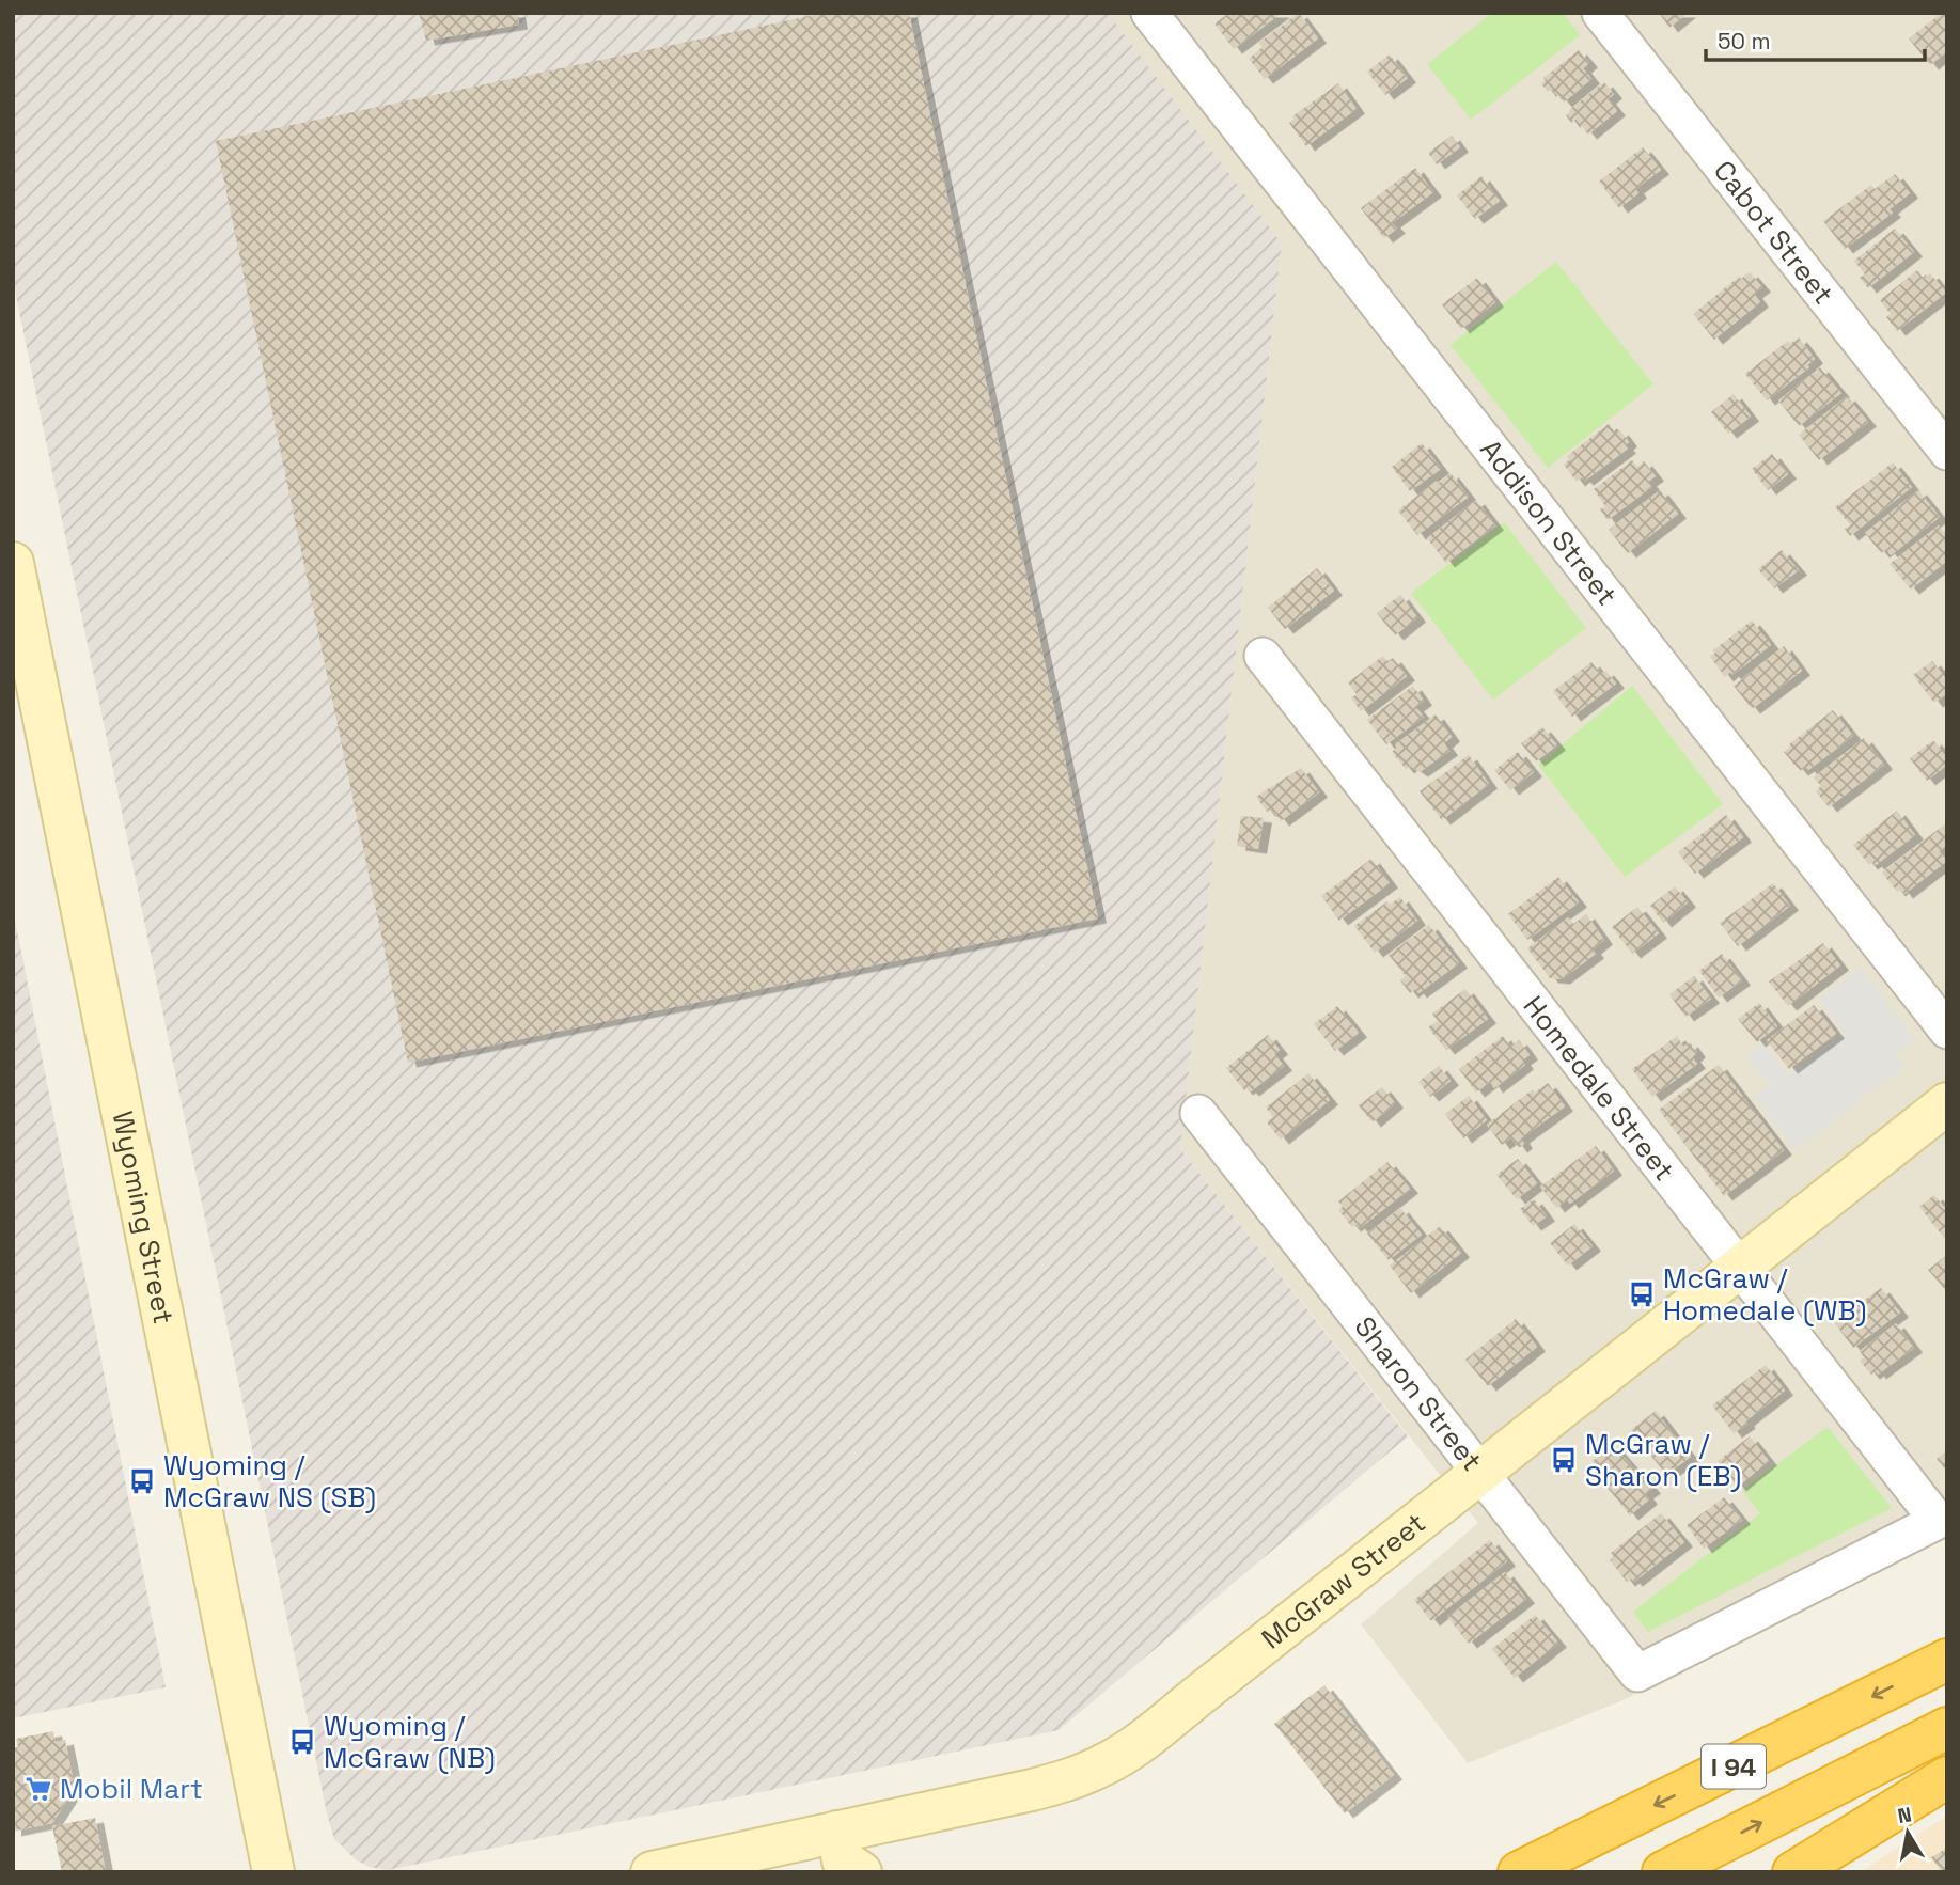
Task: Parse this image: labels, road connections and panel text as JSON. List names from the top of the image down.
{
  "streets": {
    "highway": ["I 94"],
    "street": [
      "Cabot Street",
      "Addison Street",
      "Homedale Street",
      "Wyoming Street",
      "Sharon Street",
      "McGraw Street"
    ]
  },
  "crossings": [
    ["Homedale Street", "Sharon Street"],
    ["Homedale Street", "McGraw Street"],
    ["Sharon Street", "McGraw Street"]
  ],
  "places": {
    "bus stop": [
      "McGraw / Homedale (WB)",
      "McGraw / Sharon (EB)",
      "Wyoming / McGraw NS (SB)",
      "Wyoming / McGraw (NB)"
    ],
    "supermarket": ["Mobil Mart"]
  },
  "scale_bar": "50 m",
  "north": "top"
}
